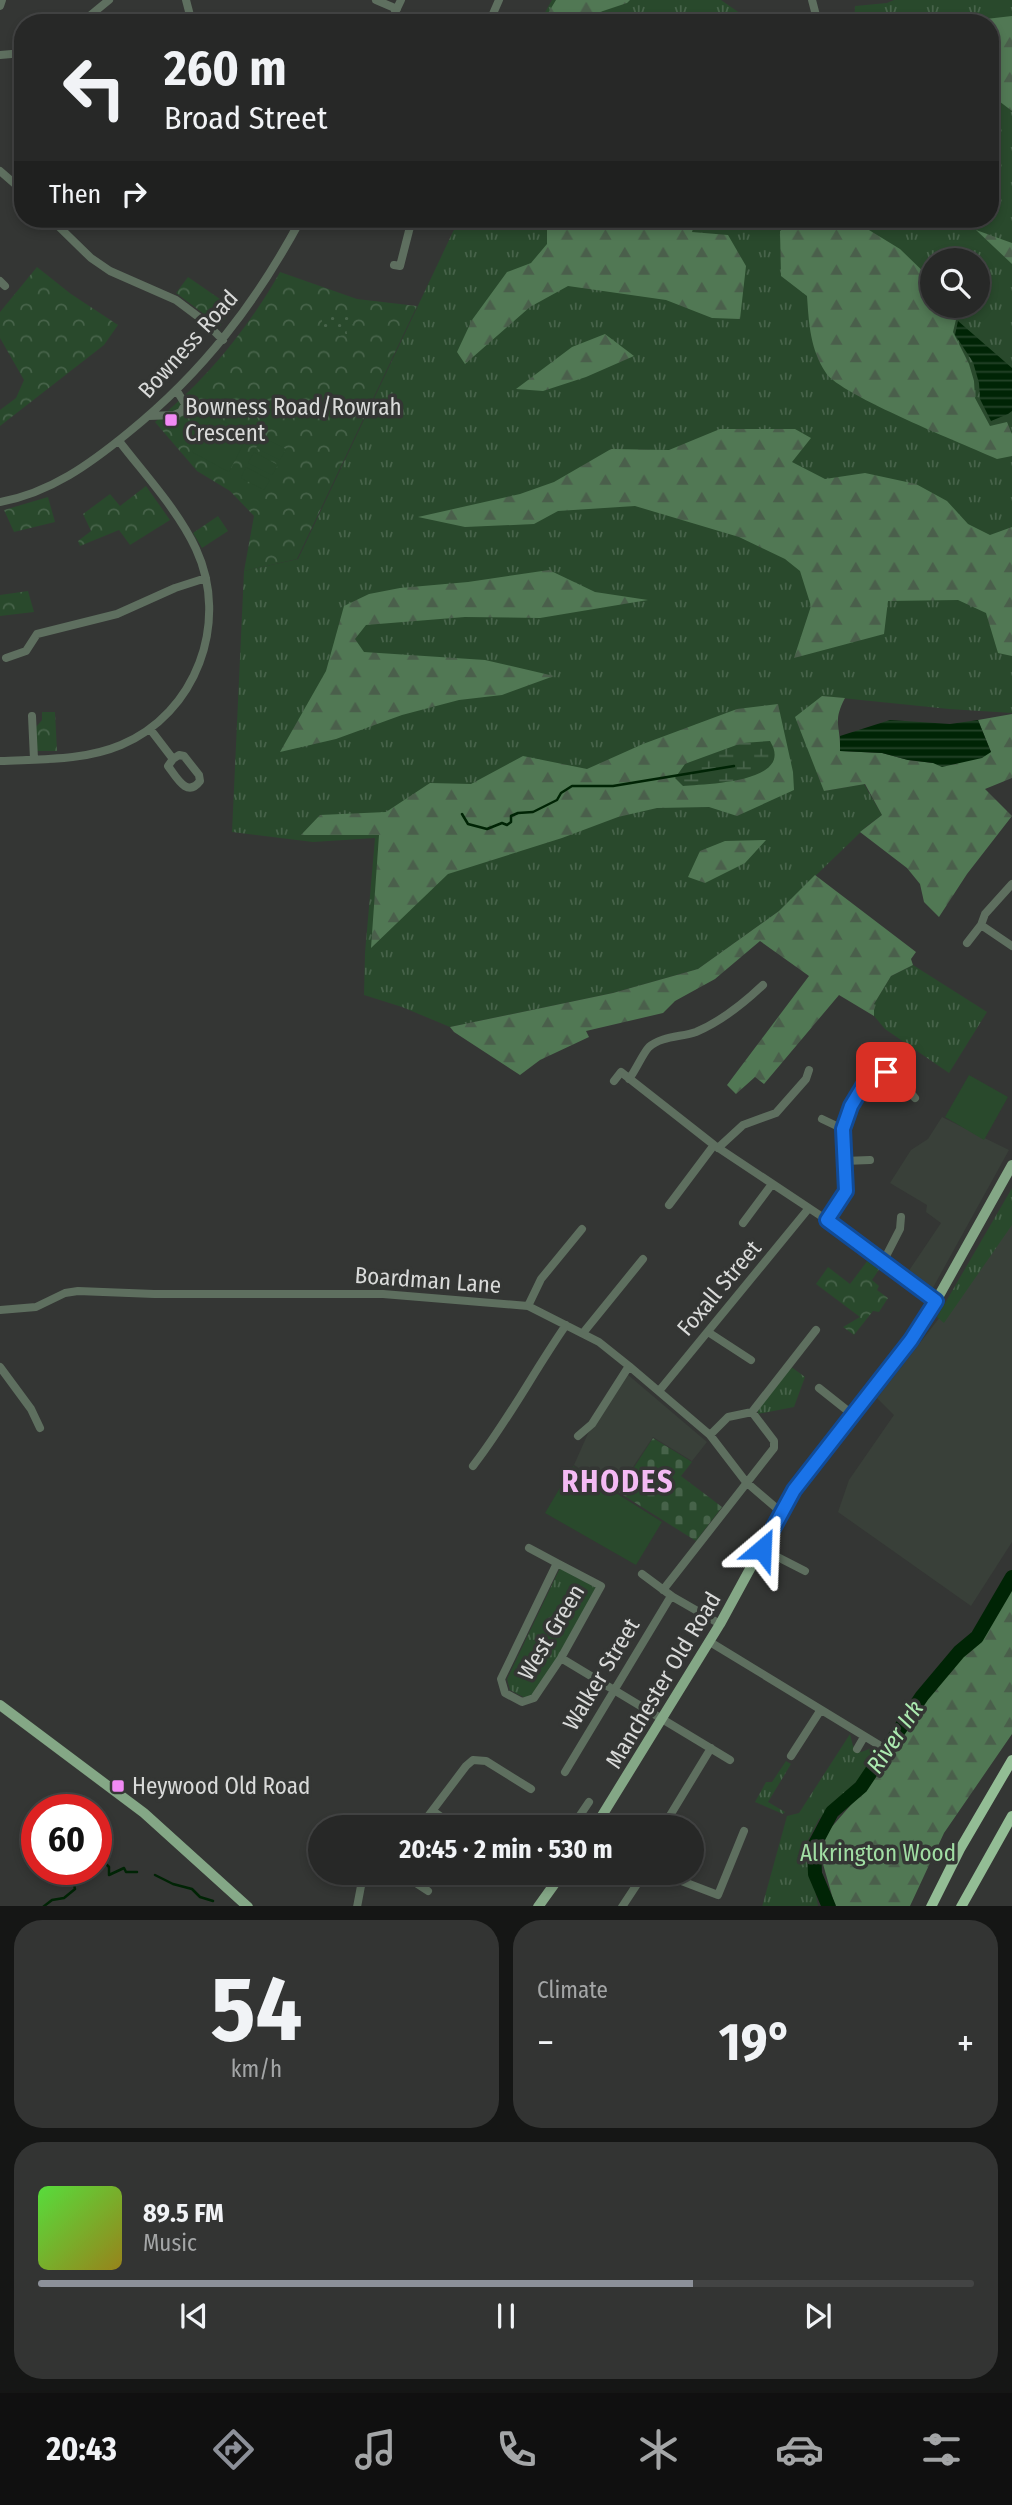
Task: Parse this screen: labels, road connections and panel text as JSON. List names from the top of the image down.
{
  "streets": {
    "main road": ["Manchester Old Road"],
    "street": [
      "Bowness Road",
      "Boardman Lane",
      "Foxall Street",
      "West Green",
      "Walker Street"
    ]
  },
  "crossings": [
    ["Boardman Lane", "Foxall Street"],
    ["Boardman Lane", "Manchester Old Road"]
  ],
  "districts": ["RHODES"],
  "water": ["River Irk"],
  "parks": ["Alkrington Wood"],
  "places": {
    "transit": ["Bowness Road/Rowrah Crescent", "Heywood Old Road"]
  },
  "page": {
    "turn": ["260 m", "Broad Street"],
    "then": "Then",
    "limit": "60",
    "trip": "20:45 · 2 min · 530 m",
    "tile": [
      ["54", "km/h"],
      "Climate"
    ],
    "heat": ["−", "19°", "+"],
    "song": ["89.5 FM", "Music"],
    "tabs": "20:43"
  }
}
